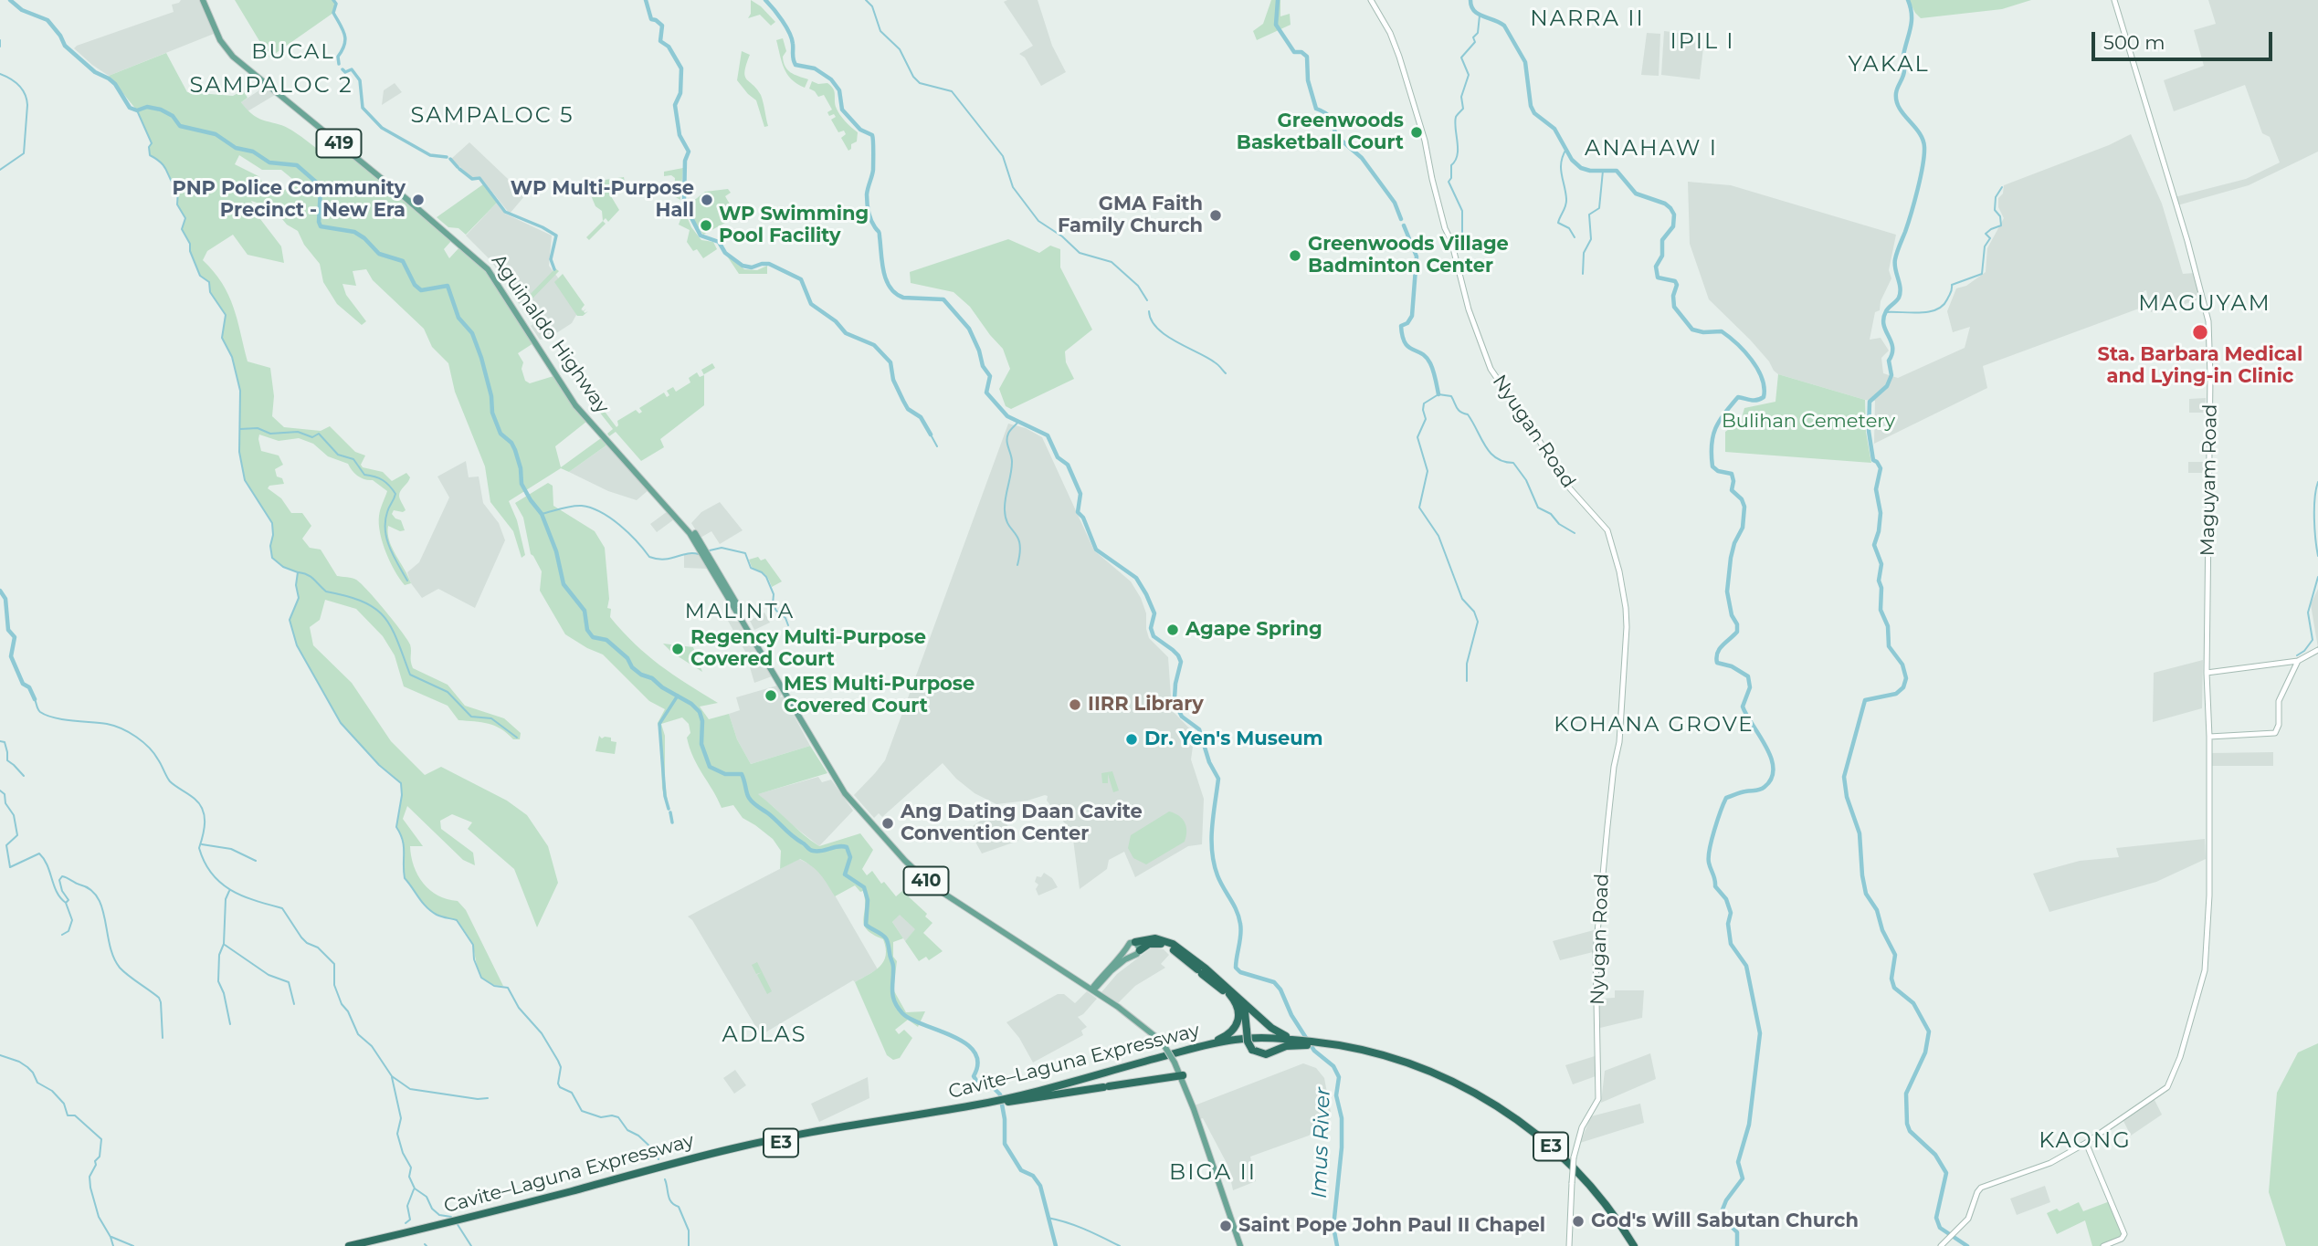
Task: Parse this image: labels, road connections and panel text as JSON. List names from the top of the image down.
{
  "streets": {
    "highway": ["Cavite–Laguna Expressway", "E3"],
    "main road": [
      "419",
      "Aguinaldo Highway",
      "Nyugan Road",
      "Maguyam Road",
      "410"
    ]
  },
  "districts": [
    "NARRA II",
    "IPIL I",
    "BUCAL",
    "YAKAL",
    "SAMPALOC 2",
    "SAMPALOC 5",
    "ANAHAW I",
    "MAGUYAM",
    "MALINTA",
    "KOHANA GROVE",
    "ADLAS",
    "KAONG",
    "BIGA II"
  ],
  "water": ["Imus River"],
  "parks": ["Bulihan Cemetery"],
  "places": [
    "Greenwoods Basketball Court",
    "PNP Police Community Precinct - New Era",
    "WP Multi-Purpose Hall",
    "GMA Faith Family Church",
    "WP Swimming Pool Facility",
    "Greenwoods Village Badminton Center",
    "Sta. Barbara Medical and Lying-in Clinic",
    "Agape Spring",
    "Regency Multi-Purpose Covered Court",
    "MES Multi-Purpose Covered Court",
    "IIRR Library",
    "Dr. Yen's Museum",
    "Ang Dating Daan Cavite Convention Center",
    "God's Will Sabutan Church",
    "Saint Pope John Paul II Chapel"
  ],
  "scale_bar": "500 m"
}
